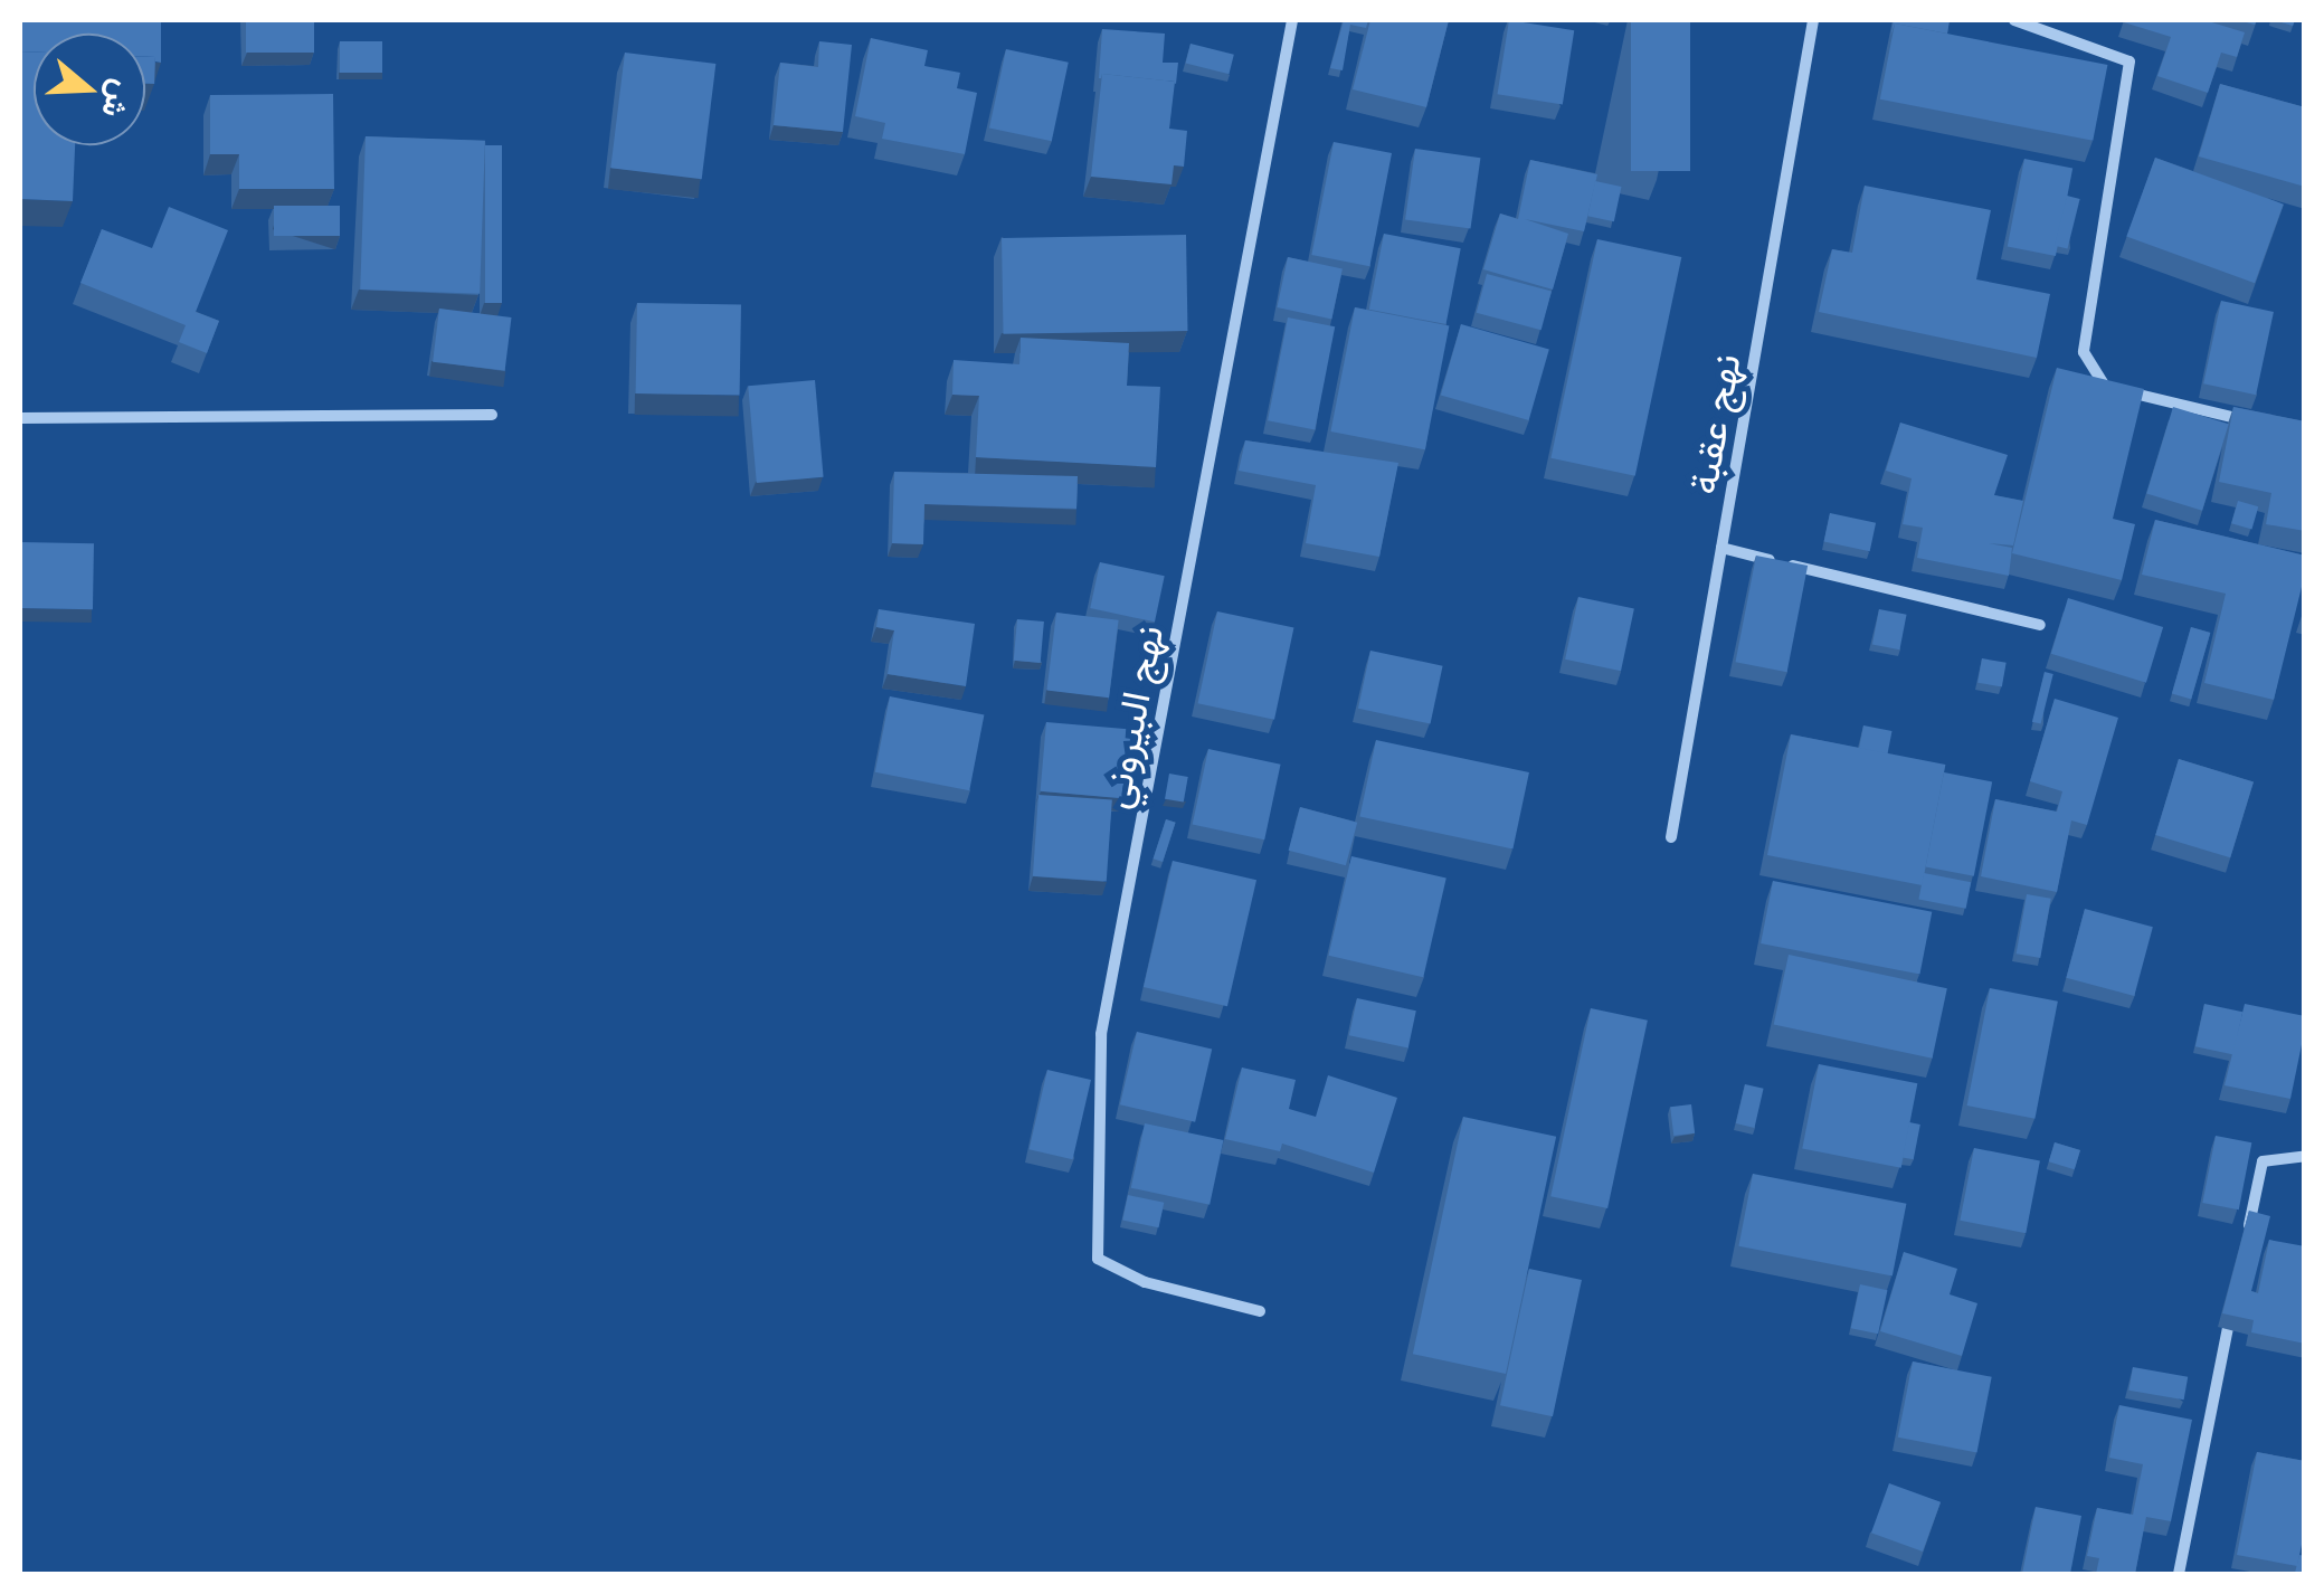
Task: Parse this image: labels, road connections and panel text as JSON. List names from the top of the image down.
{
  "streets": {
    "street": ["نهج عقبة", "نهج البيروني"]
  },
  "north": "right"
}
